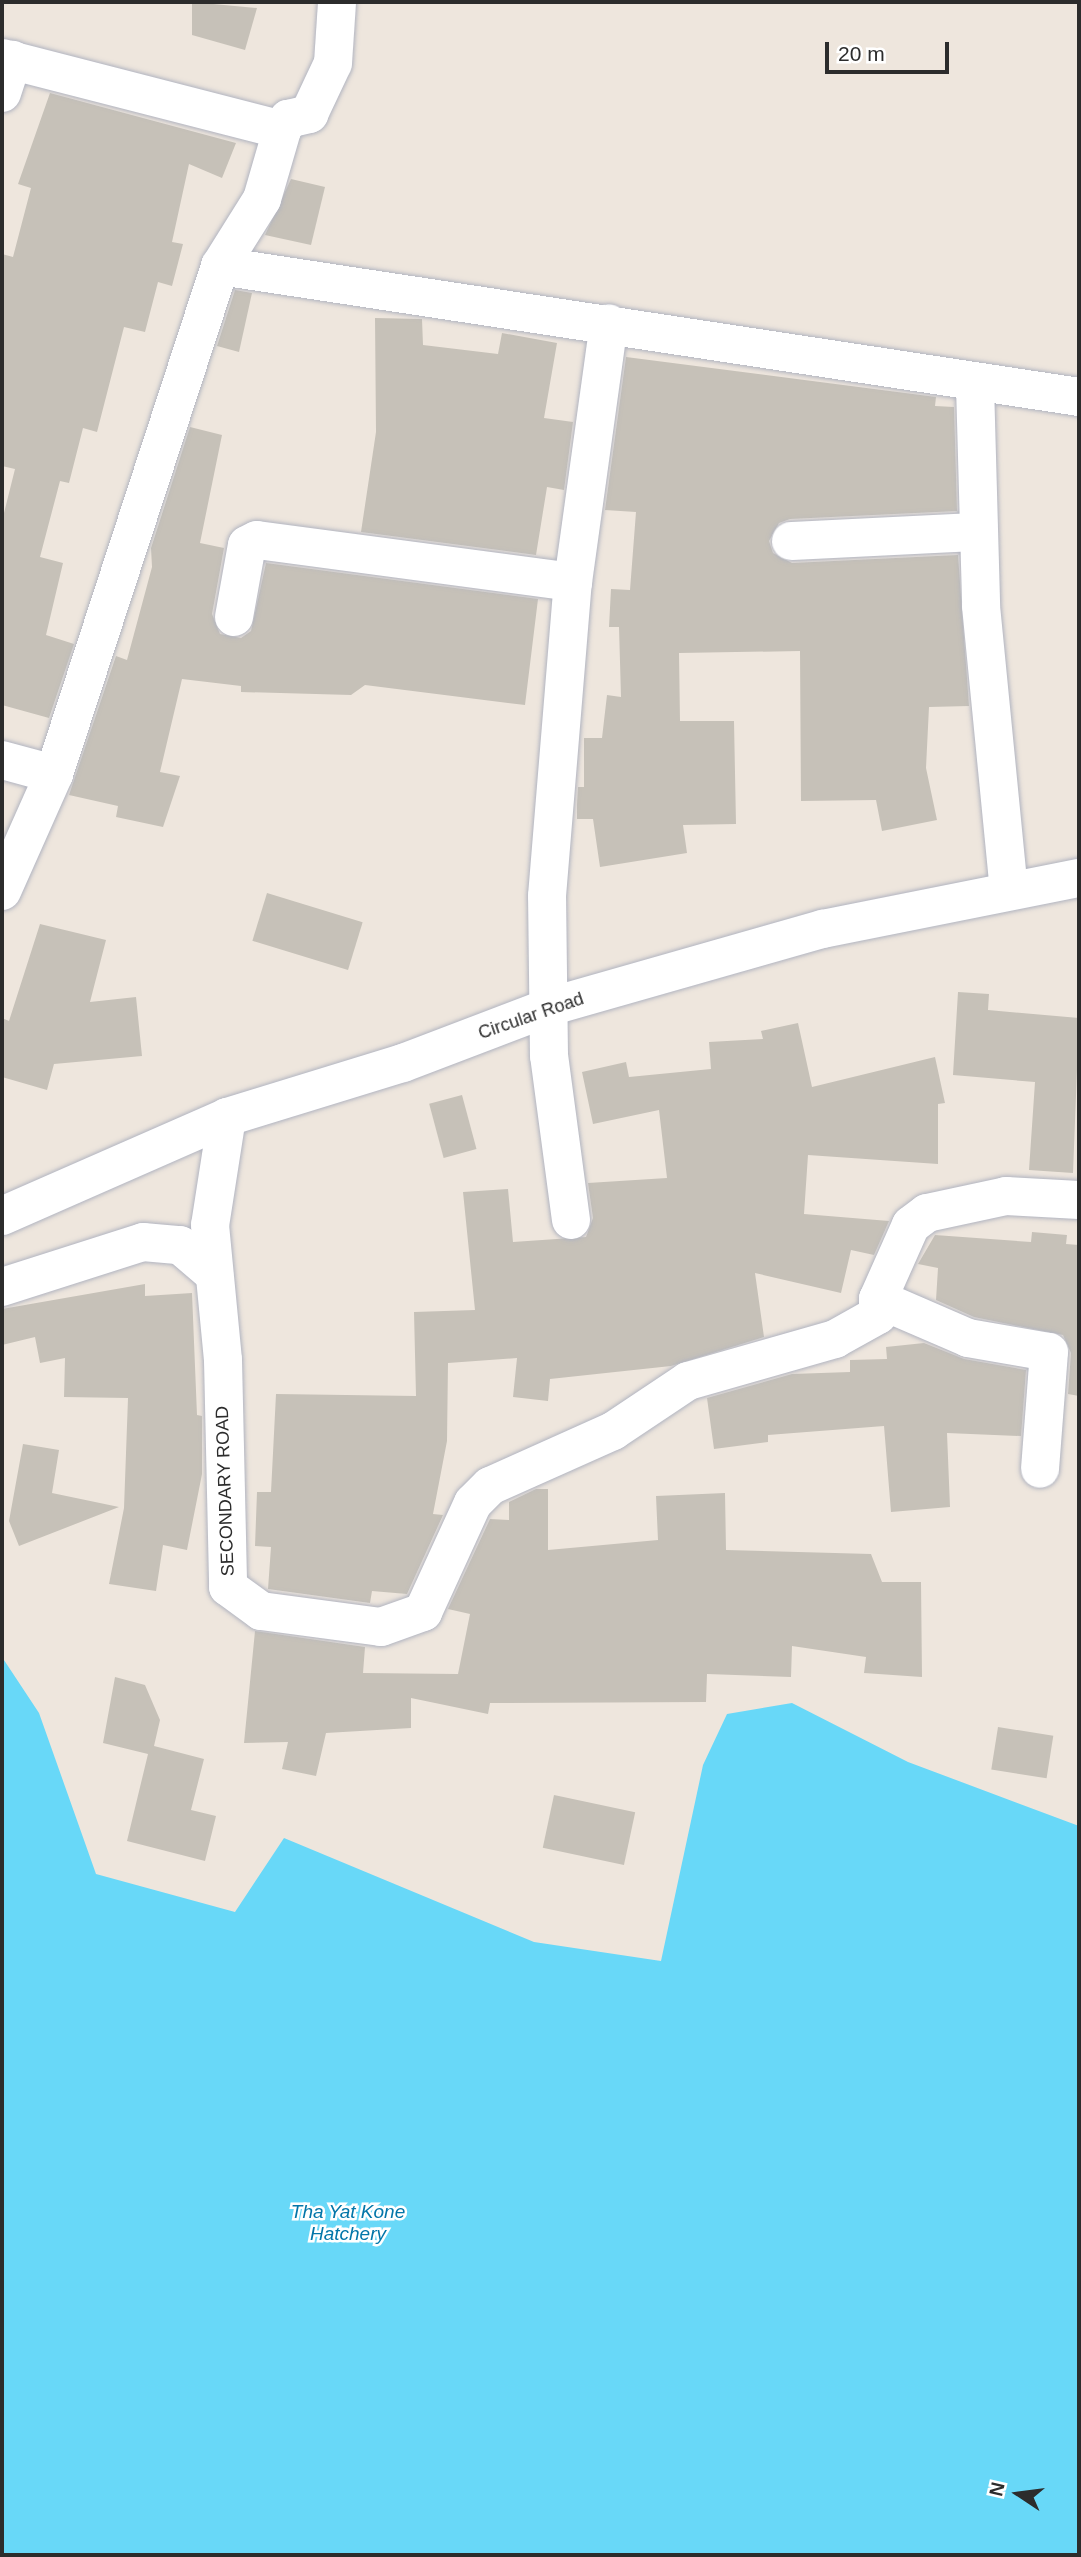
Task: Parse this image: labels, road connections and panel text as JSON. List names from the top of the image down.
{
  "streets": {
    "street": ["Circular Road", "SECONDARY ROAD"]
  },
  "crossings": [
    ["Circular Road", "SECONDARY ROAD"]
  ],
  "water": ["Tha Yat Kone Hatchery"],
  "scale_bar": "20 m",
  "north": "left"
}
